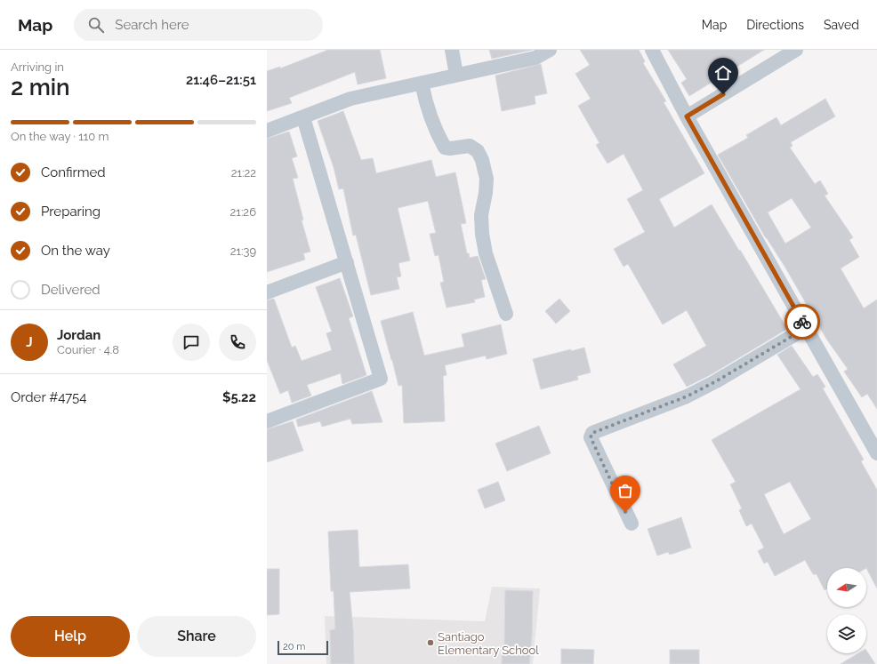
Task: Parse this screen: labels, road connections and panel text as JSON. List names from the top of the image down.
{
  "places": ["Santiago Elementary School"],
  "scale_bar": "20 m",
  "north": "left",
  "page": {
    "header": "Map",
    "search": "Search here",
    "nav": ["Map", "Directions", "Saved"],
    "heading": ["2 min", "Arriving in", "21:46–21:51"],
    "panel": [
      "Jordan",
      "Courier · 4.8",
      "Order #4754",
      "$5.22"
    ],
    "bar": "On the way · 110 m",
    "list": [
      ["Confirmed", "21:22"],
      ["Preparing", "21:26"],
      ["On the way", "21:39"],
      "Delivered"
    ],
    "round": "J",
    "buttons": ["Help", "Share"],
    "scale": "20 m"
  }
}
